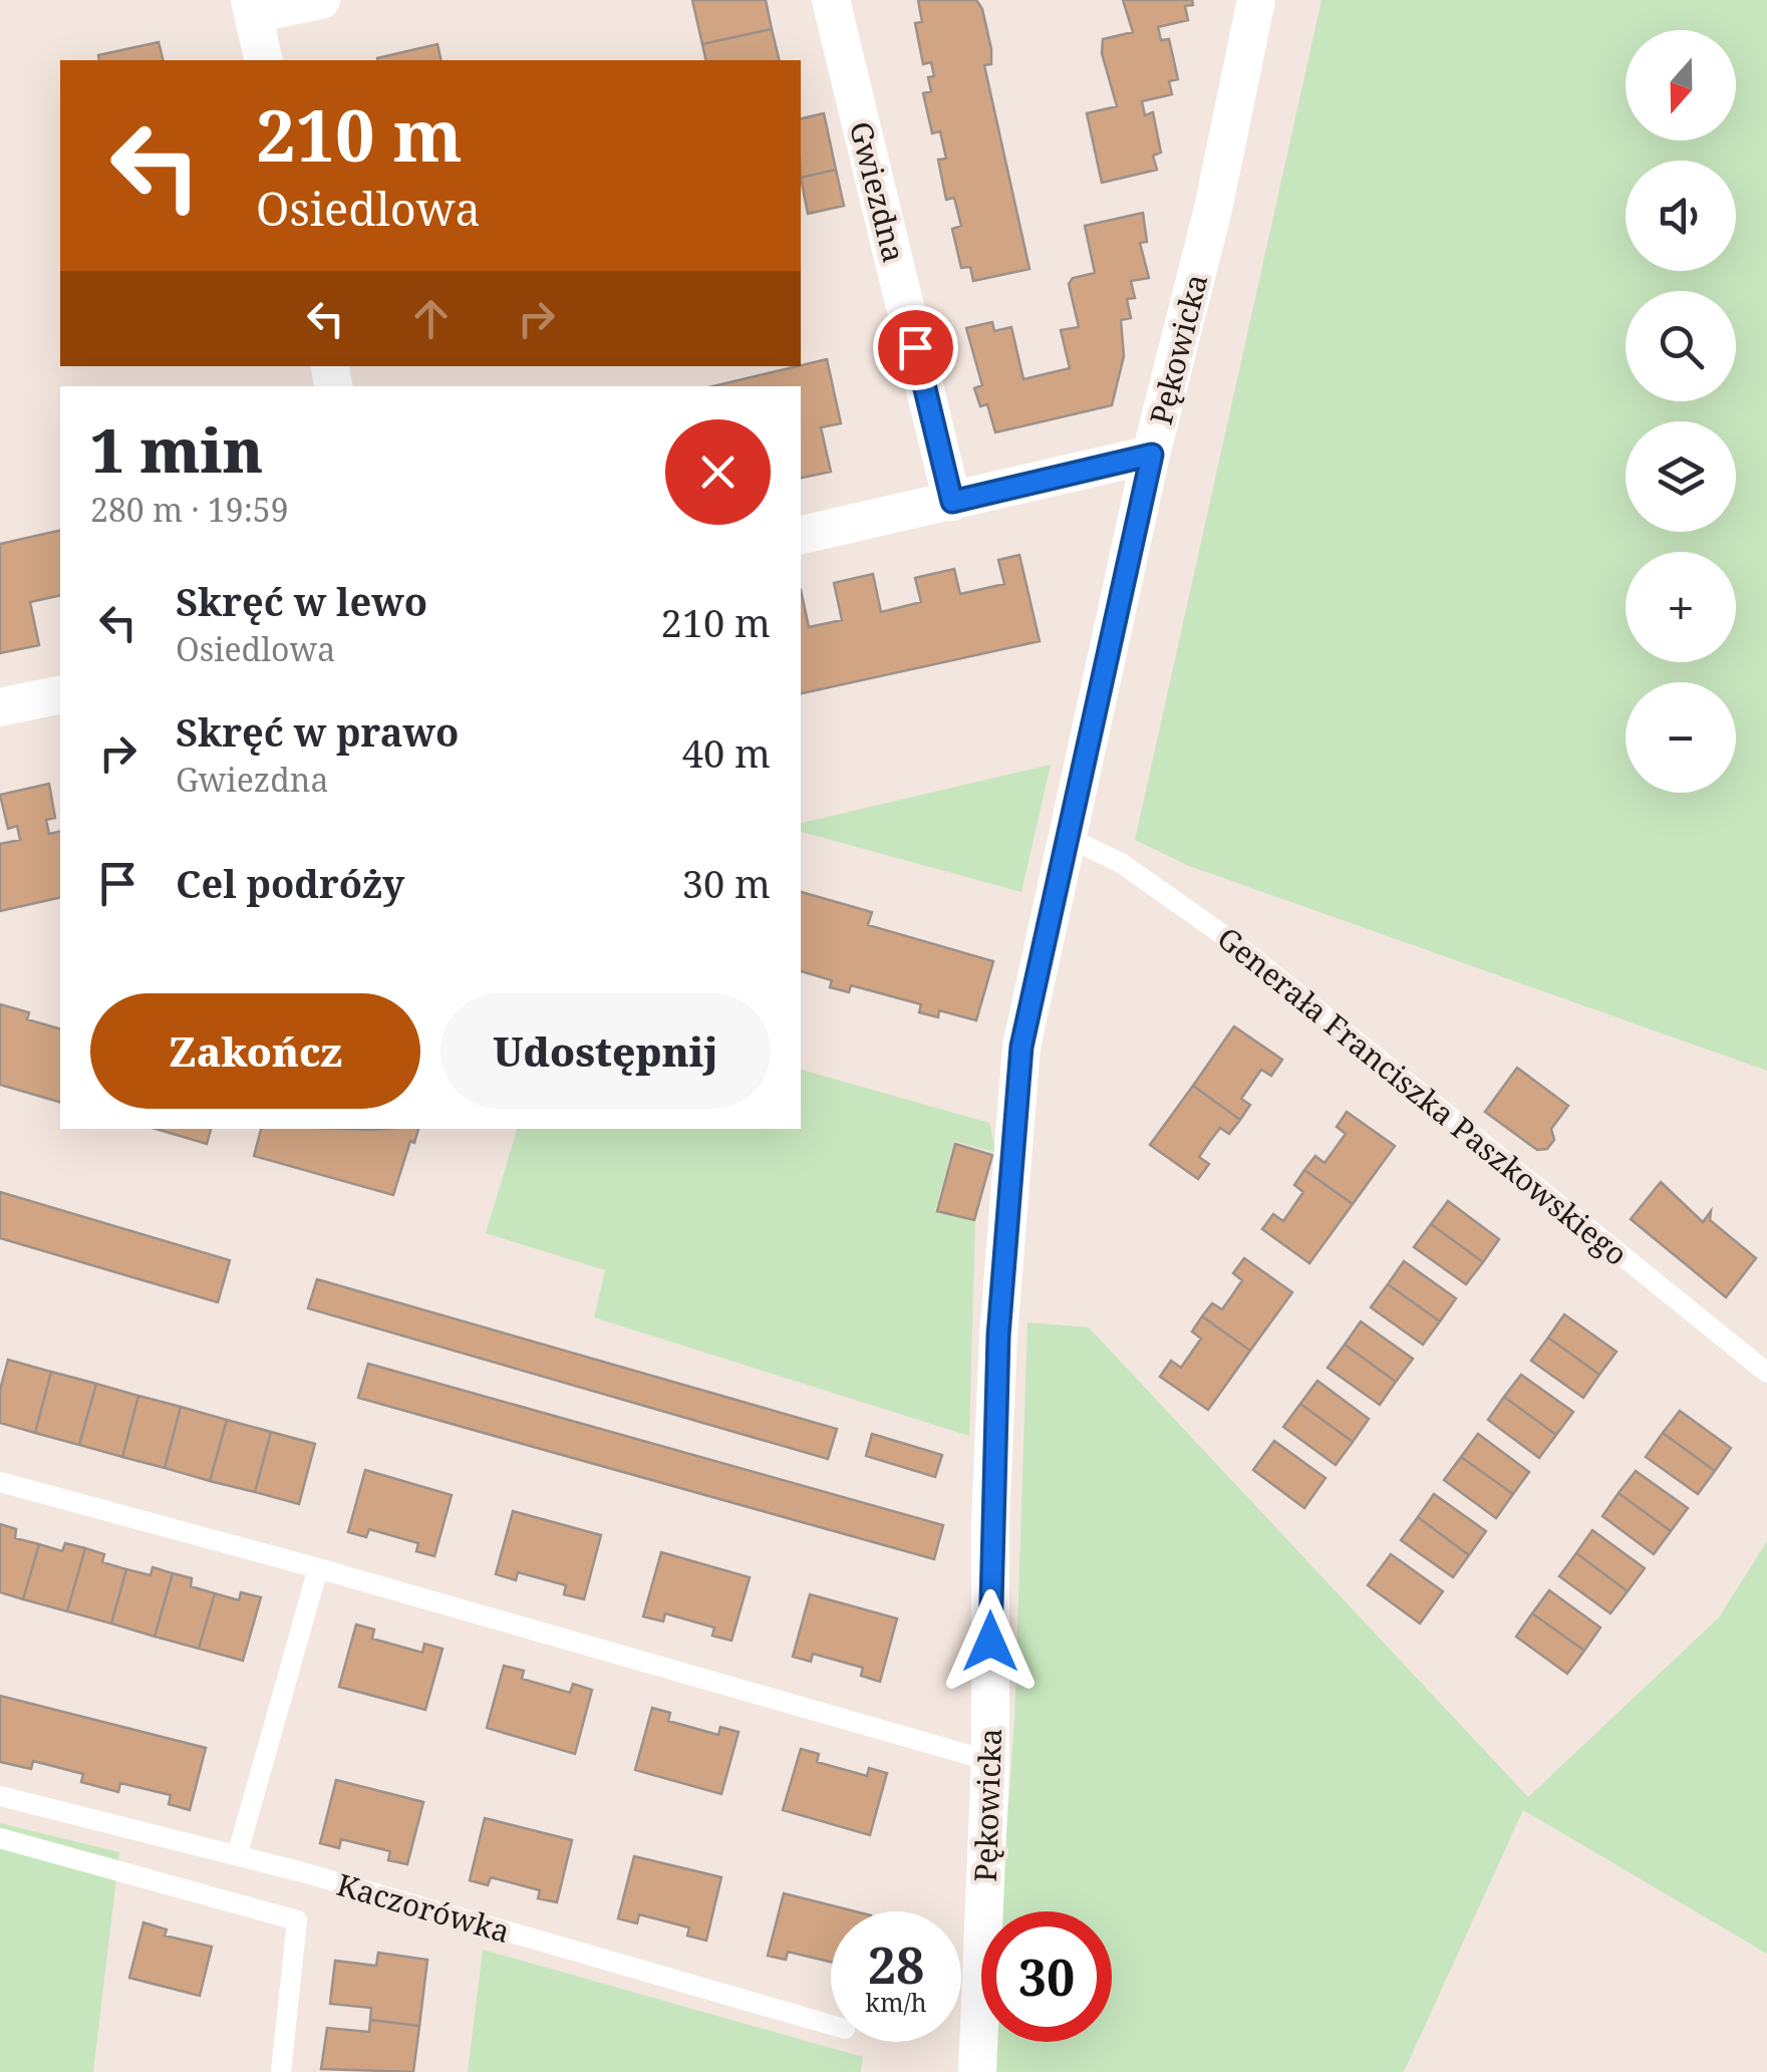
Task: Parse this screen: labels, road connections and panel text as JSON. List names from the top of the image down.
{
  "streets": {
    "street": ["Gwiezdna", "Pękowicka"],
    "lane": ["Generała Franciszka Paszkowskiego", "Kaczorówka"]
  },
  "crossings": [
    ["Pękowicka", "Generała Franciszka Paszkowskiego"]
  ],
  "north": "bottom",
  "page": {
    "map_buttons": ["+", "−"],
    "turn": ["210 m", "Osiedlowa"],
    "heading": ["1 min", "280 m · 19:59"],
    "list": [
      {
        "name": "Skręć w lewo",
        "note": "Osiedlowa",
        "value": "210 m"
      },
      {
        "name": "Skręć w prawo",
        "note": "Gwiezdna",
        "value": "40 m"
      },
      {
        "name": "Cel podróży",
        "value": "30 m"
      }
    ],
    "buttons": ["Zakończ", "Udostępnij"],
    "speed": "28 km/h",
    "limit": "30"
  }
}
